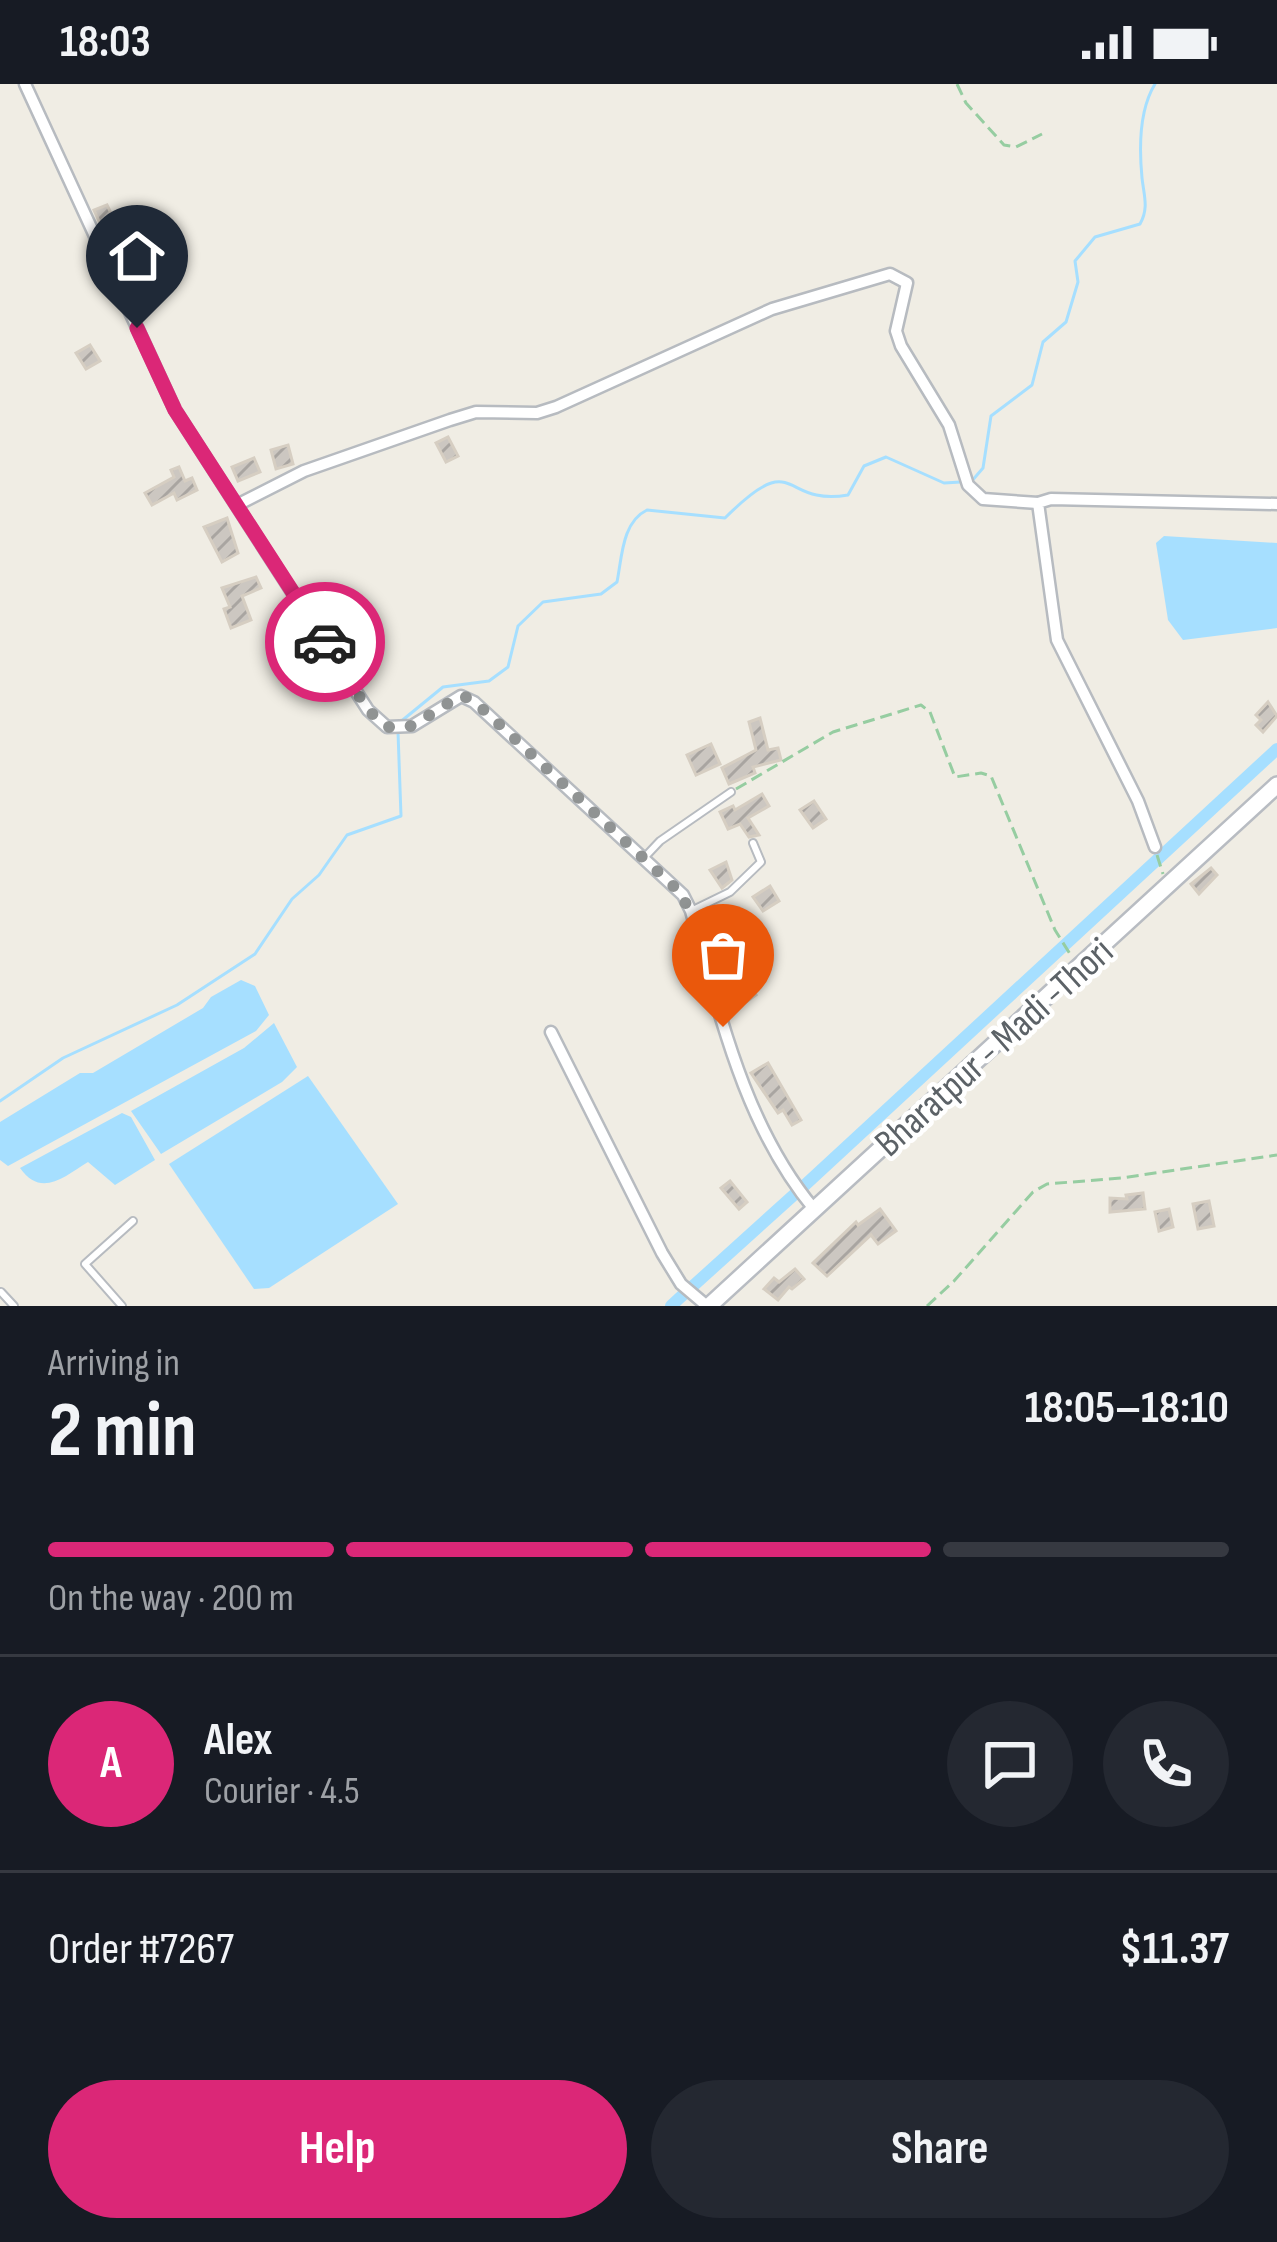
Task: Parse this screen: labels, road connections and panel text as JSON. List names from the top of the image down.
{
  "streets": {
    "main road": ["Bharatpur - Madi -Thori"]
  },
  "page": {
    "status": "18:03",
    "heading": ["2 min", "Arriving in", "18:05–18:10"],
    "panel": [
      "Alex",
      "Courier · 4.5",
      "Order #7267",
      "$11.37"
    ],
    "bar": "On the way · 200 m",
    "round": "A",
    "buttons": ["Help", "Share"]
  }
}
